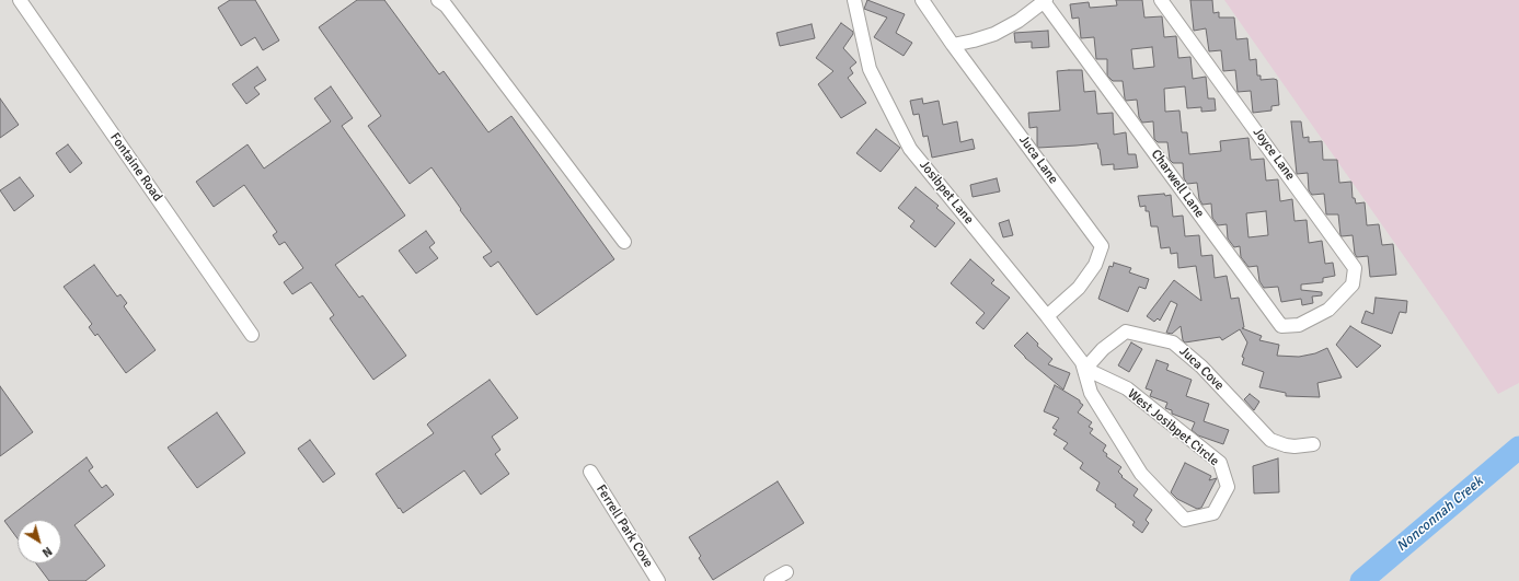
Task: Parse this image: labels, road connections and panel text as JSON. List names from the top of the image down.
{
  "streets": {
    "street": [
      "Joyce Lane",
      "Juca Lane",
      "Fontaine Road",
      "Charwell Lane",
      "Josibpet Lane",
      "Juca Cove",
      "West Josibpet Circle",
      "Ferrell Park Cove"
    ]
  },
  "crossings": [
    ["Joyce Lane", "Charwell Lane"],
    ["Juca Lane", "Josibpet Lane"],
    ["Josibpet Lane", "Juca Cove"],
    ["Josibpet Lane", "West Josibpet Circle"],
    ["Juca Cove", "West Josibpet Circle"]
  ],
  "water": ["Nonconnah Creek"],
  "north": "bottom right"
}
